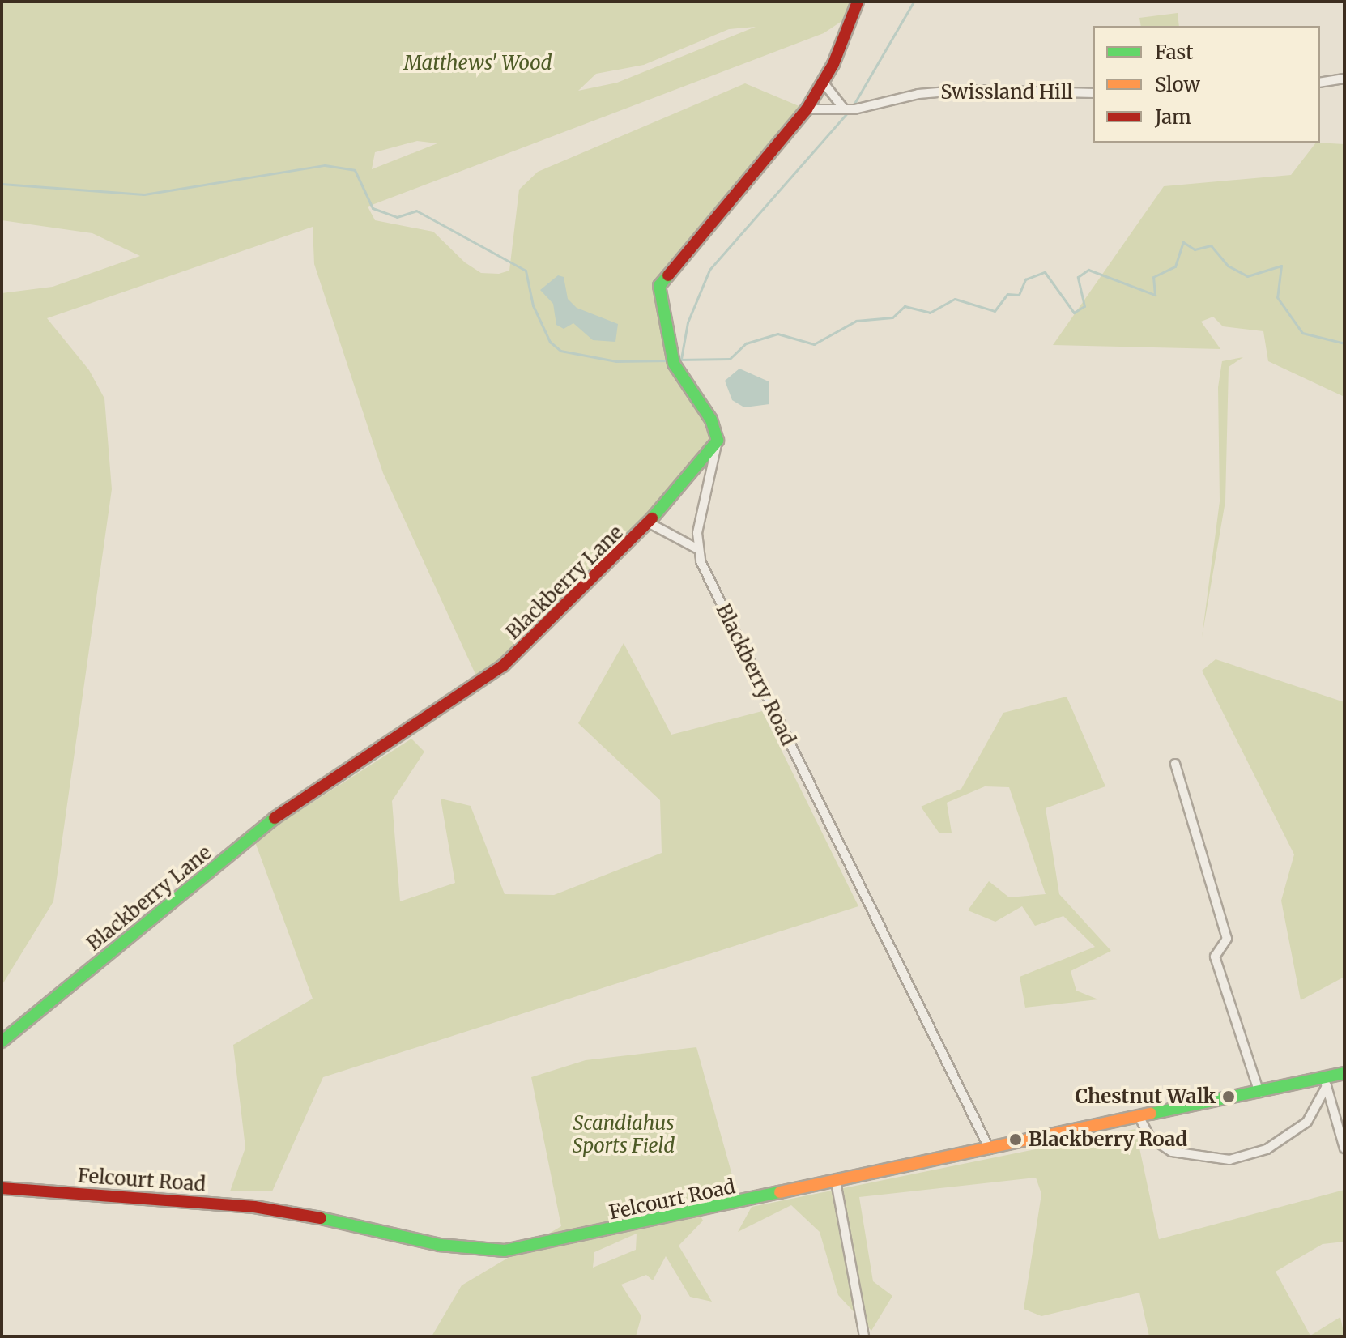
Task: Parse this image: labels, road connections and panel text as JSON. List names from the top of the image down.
{
  "streets": {
    "street": [
      "Swissland Hill",
      "Blackberry Lane",
      "Blackberry Road",
      "Felcourt Road"
    ]
  },
  "crossings": [
    ["Blackberry Road", "Felcourt Road"]
  ],
  "parks": ["Matthews' Wood", "Scandiahus Sports Field"],
  "places": ["Chestnut Walk", "Blackberry Road"],
  "legend": ["Fast", "Slow", "Jam"]
}
